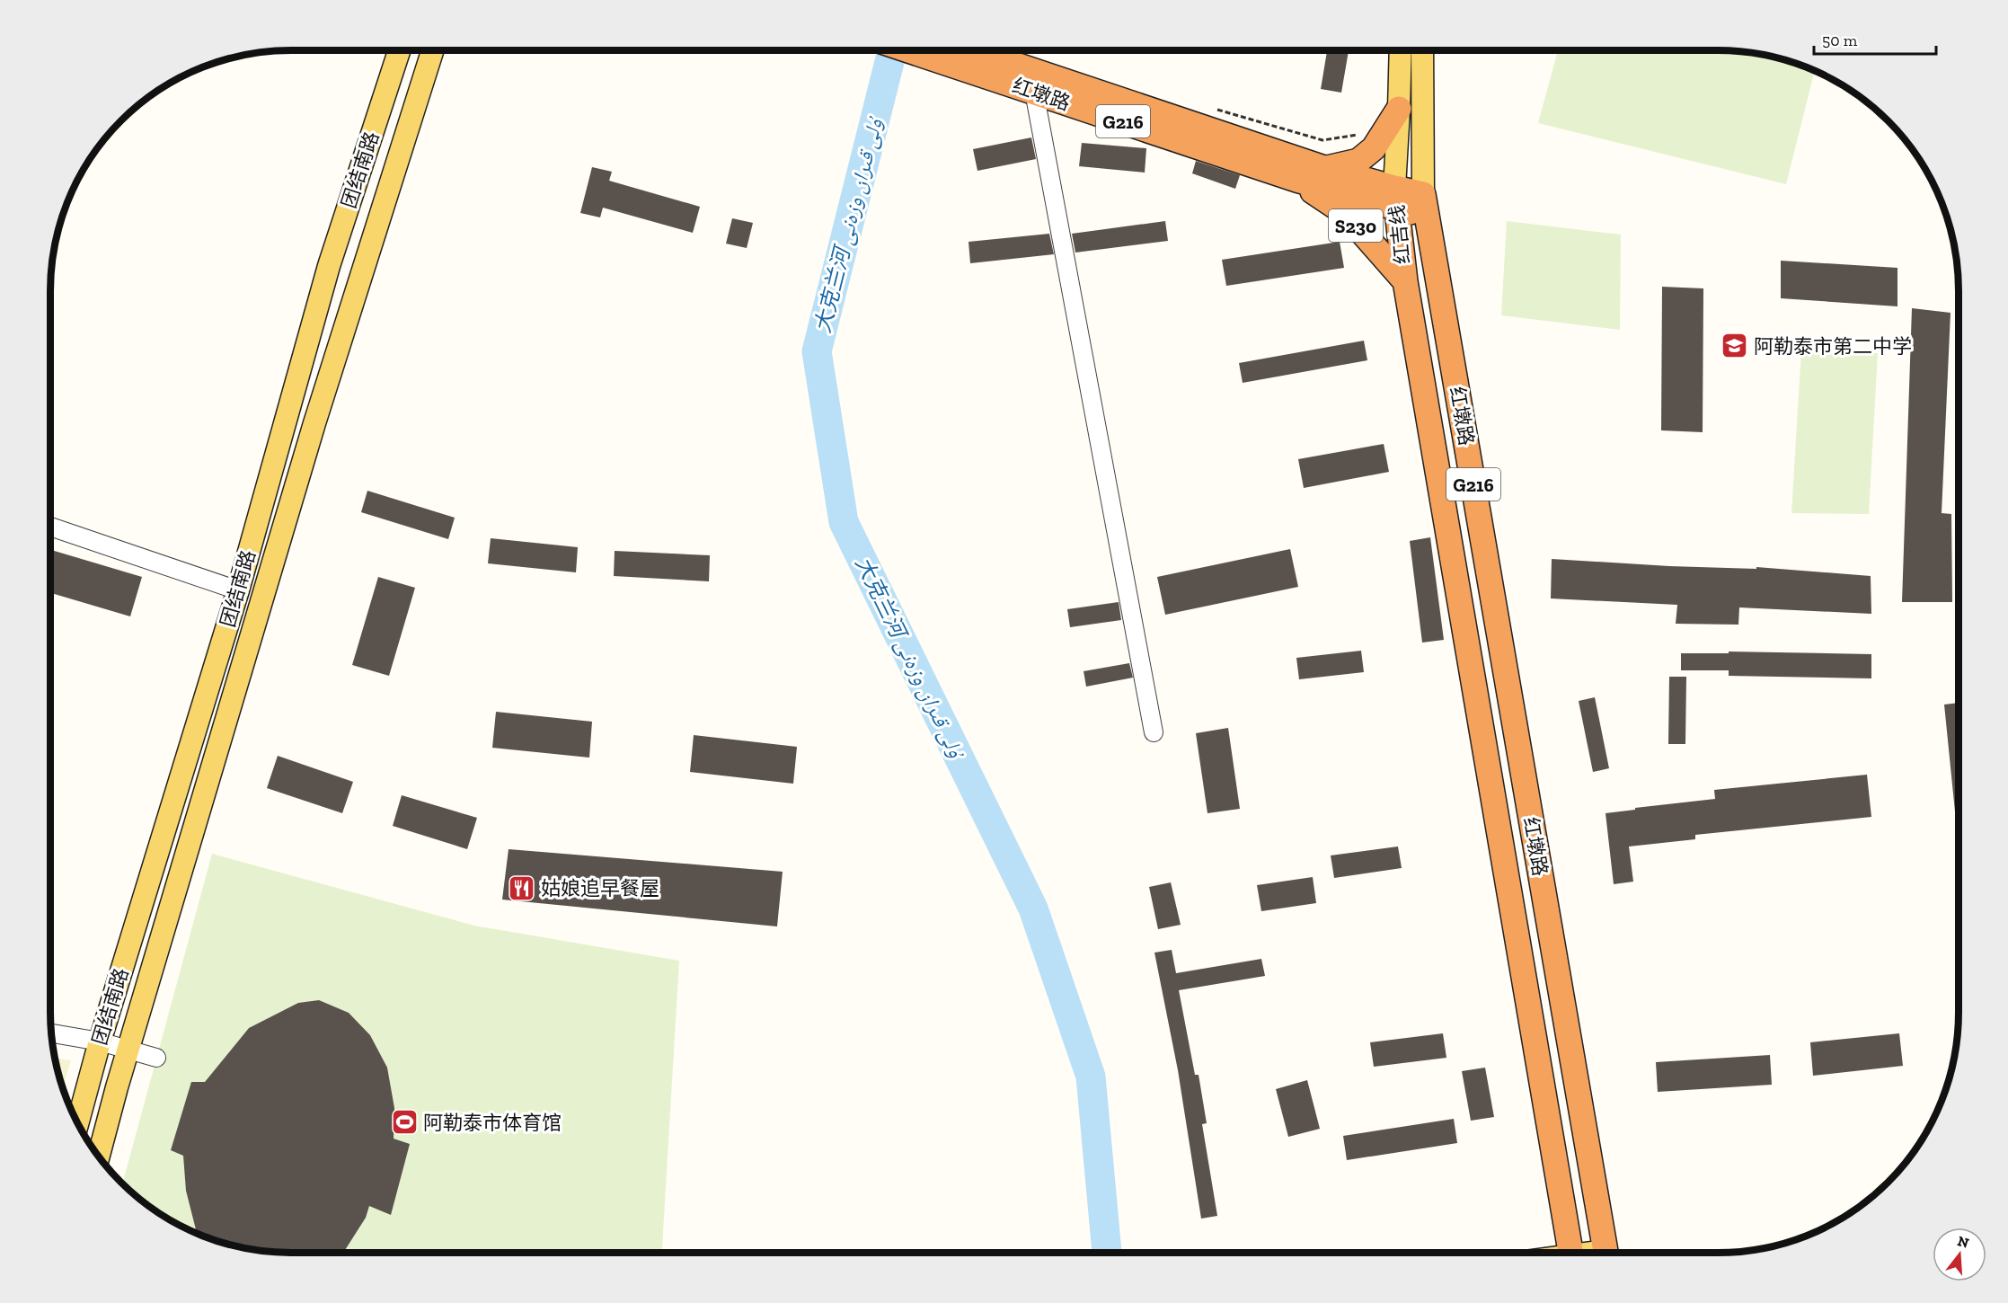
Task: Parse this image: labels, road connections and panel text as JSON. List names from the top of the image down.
{
  "streets": {
    "highway": [
      "红墩路",
      "G216",
      "S230",
      "红吉线"
    ],
    "main road": ["团结南路"]
  },
  "crossings": [
    ["红墩路", "S230"],
    ["红墩路", "红吉线"],
    ["S230", "红吉线"]
  ],
  "water": ["大克兰河 ۇلى قىران وزەنى"],
  "places": {
    "school or university": ["阿勒泰市第二中学"],
    "restaurant": ["姑娘追早餐屋"],
    "sports": ["阿勒泰市体育馆"]
  },
  "scale_bar": "50 m",
  "north": "top"
}
